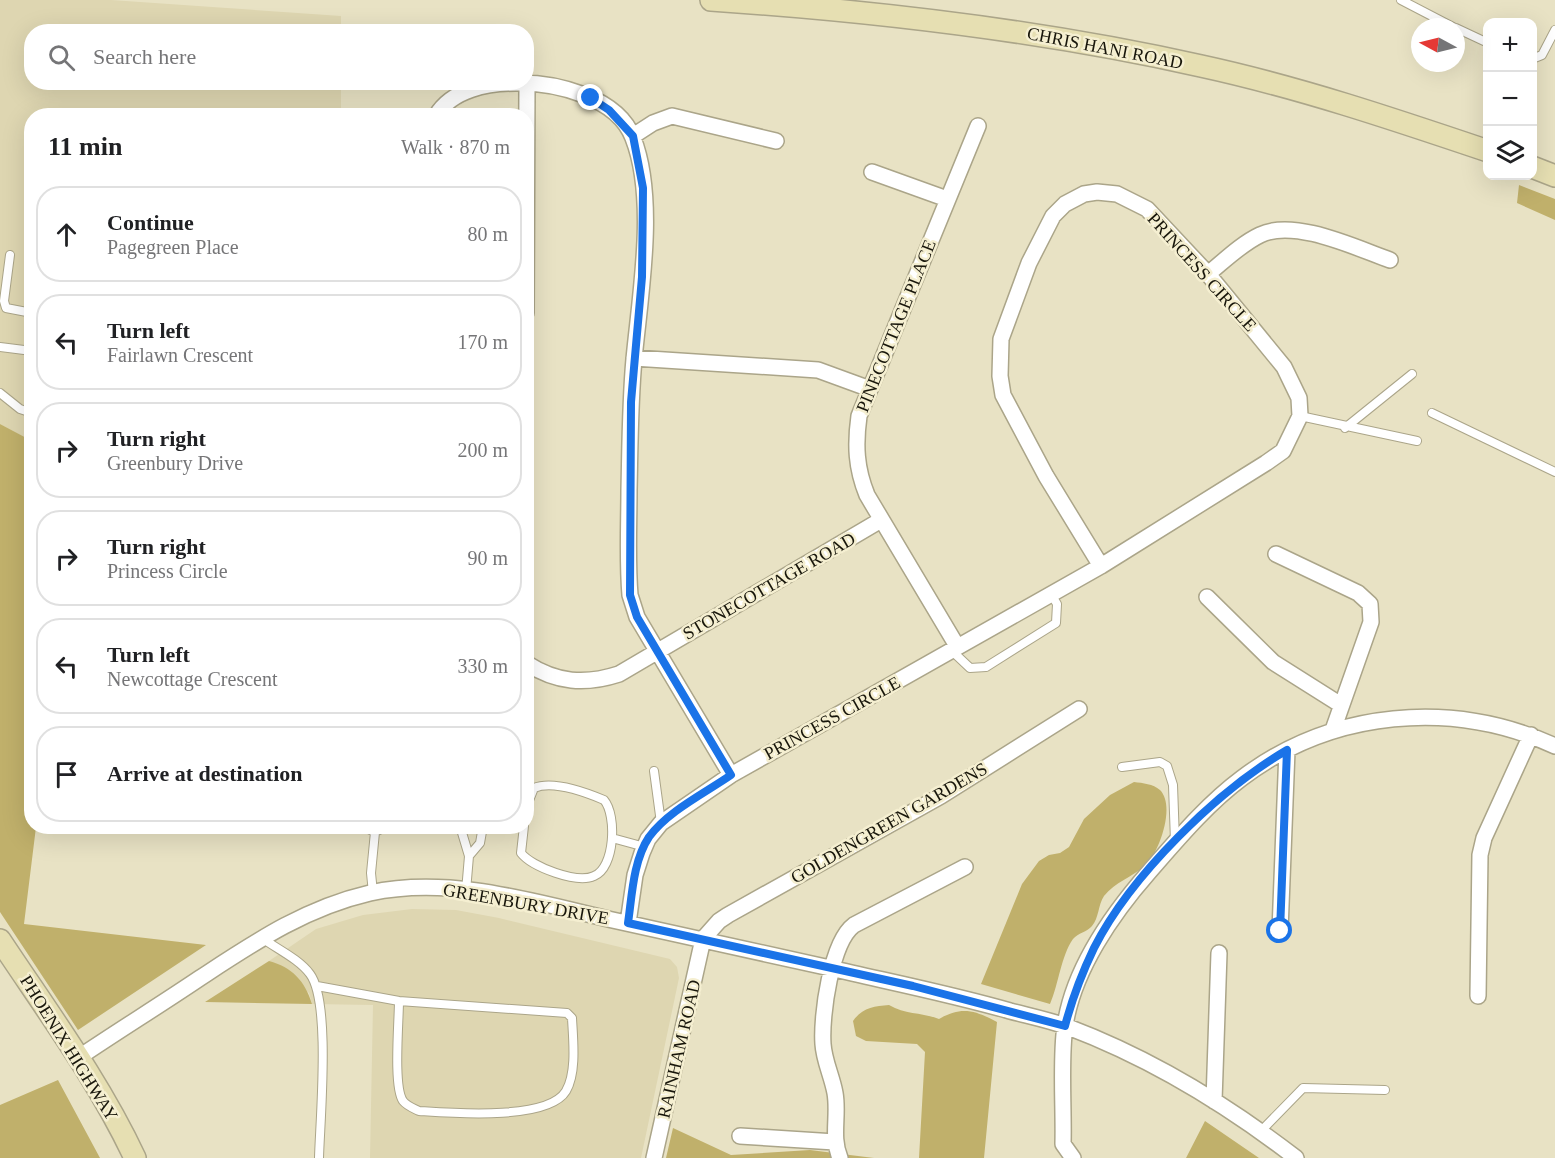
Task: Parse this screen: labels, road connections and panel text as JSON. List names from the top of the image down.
{
  "streets": {
    "main road": ["CHRIS HANI ROAD", "PHOENIX HIGHWAY"],
    "street": [
      "PRINCESS CIRCLE",
      "PINECOTTAGE PLACE",
      "STONECOTTAGE ROAD",
      "GOLDENGREEN GARDENS",
      "GREENBURY DRIVE",
      "RAINHAM ROAD"
    ]
  },
  "crossings": [
    ["PRINCESS CIRCLE", "PINECOTTAGE PLACE"],
    ["PRINCESS CIRCLE", "GREENBURY DRIVE"],
    ["PINECOTTAGE PLACE", "STONECOTTAGE ROAD"],
    ["GOLDENGREEN GARDENS", "GREENBURY DRIVE"],
    ["GOLDENGREEN GARDENS", "RAINHAM ROAD"],
    ["GREENBURY DRIVE", "PHOENIX HIGHWAY"],
    ["GREENBURY DRIVE", "RAINHAM ROAD"]
  ],
  "north": "left",
  "page": {
    "map_buttons": ["+", "−"],
    "search": "Search here",
    "heading": ["11 min", "Walk · 870 m"],
    "list": [
      ["Continue", "Pagegreen Place", "80 m"],
      ["Turn left", "Fairlawn Crescent", "170 m"],
      ["Turn right", "Greenbury Drive", "200 m"],
      ["Turn right", "Princess Circle", "90 m"],
      ["Turn left", "Newcottage Crescent", "330 m"],
      "Arrive at destination"
    ]
  }
}
